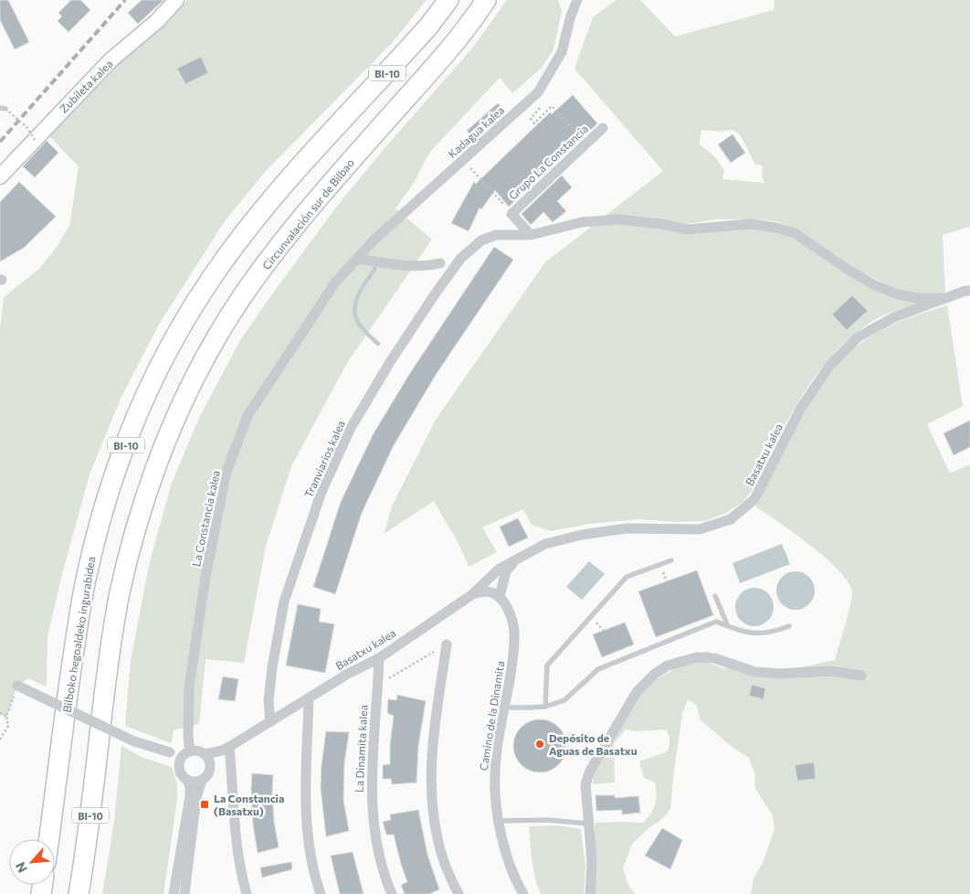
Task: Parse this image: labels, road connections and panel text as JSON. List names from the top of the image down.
{
  "streets": {
    "highway": ["BI-10", "Circunvalación sur de Bilbao", "Bilboko hegoaldeko ingurabidea"],
    "street": [
      "Zubileta kalea",
      "Kadagua kalea",
      "Grupo La Constancia",
      "Basatxu kalea",
      "Tranviarios kalea",
      "La Constancia kalea",
      "Camino de la Dinamita",
      "La Dinamita kalea"
    ]
  },
  "crossings": [
    ["Kadagua kalea", "La Constancia kalea"],
    ["Grupo La Constancia", "Tranviarios kalea"],
    ["Basatxu kalea", "Tranviarios kalea"],
    ["Basatxu kalea", "La Constancia kalea"],
    ["Basatxu kalea", "La Dinamita kalea"]
  ],
  "places": {
    "other": ["Depósito de Aguas de Basatxu"],
    "transit": ["La Constancia (Basatxu)"]
  },
  "north": "bottom left"
}
